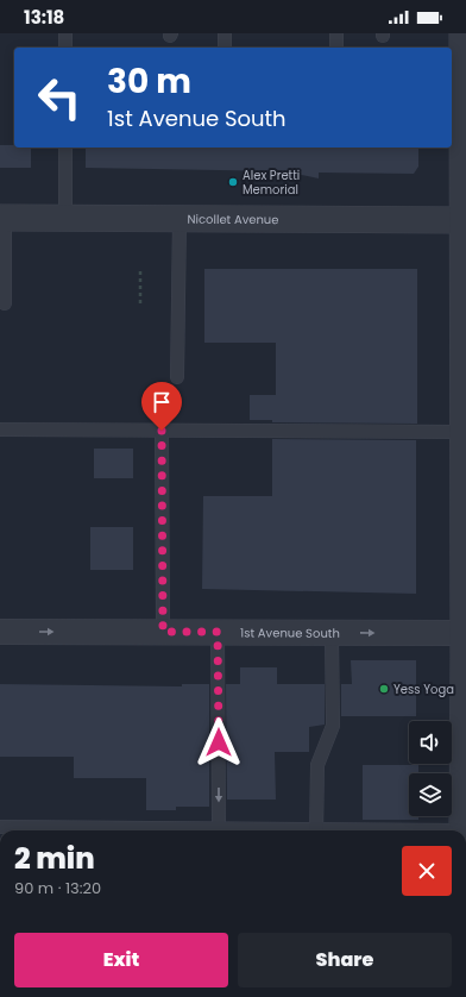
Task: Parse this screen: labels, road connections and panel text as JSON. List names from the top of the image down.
{
  "streets": {
    "street": ["Nicollet Avenue", "1st Avenue South"]
  },
  "one_way": ["1st Avenue South"],
  "places": ["Alex Pretti Memorial", "Yess Yoga"],
  "page": {
    "status": "13:18",
    "turn": ["30 m", "1st Avenue South"],
    "heading": ["2 min", "90 m · 13:20"],
    "buttons": ["Exit", "Share"]
  }
}
